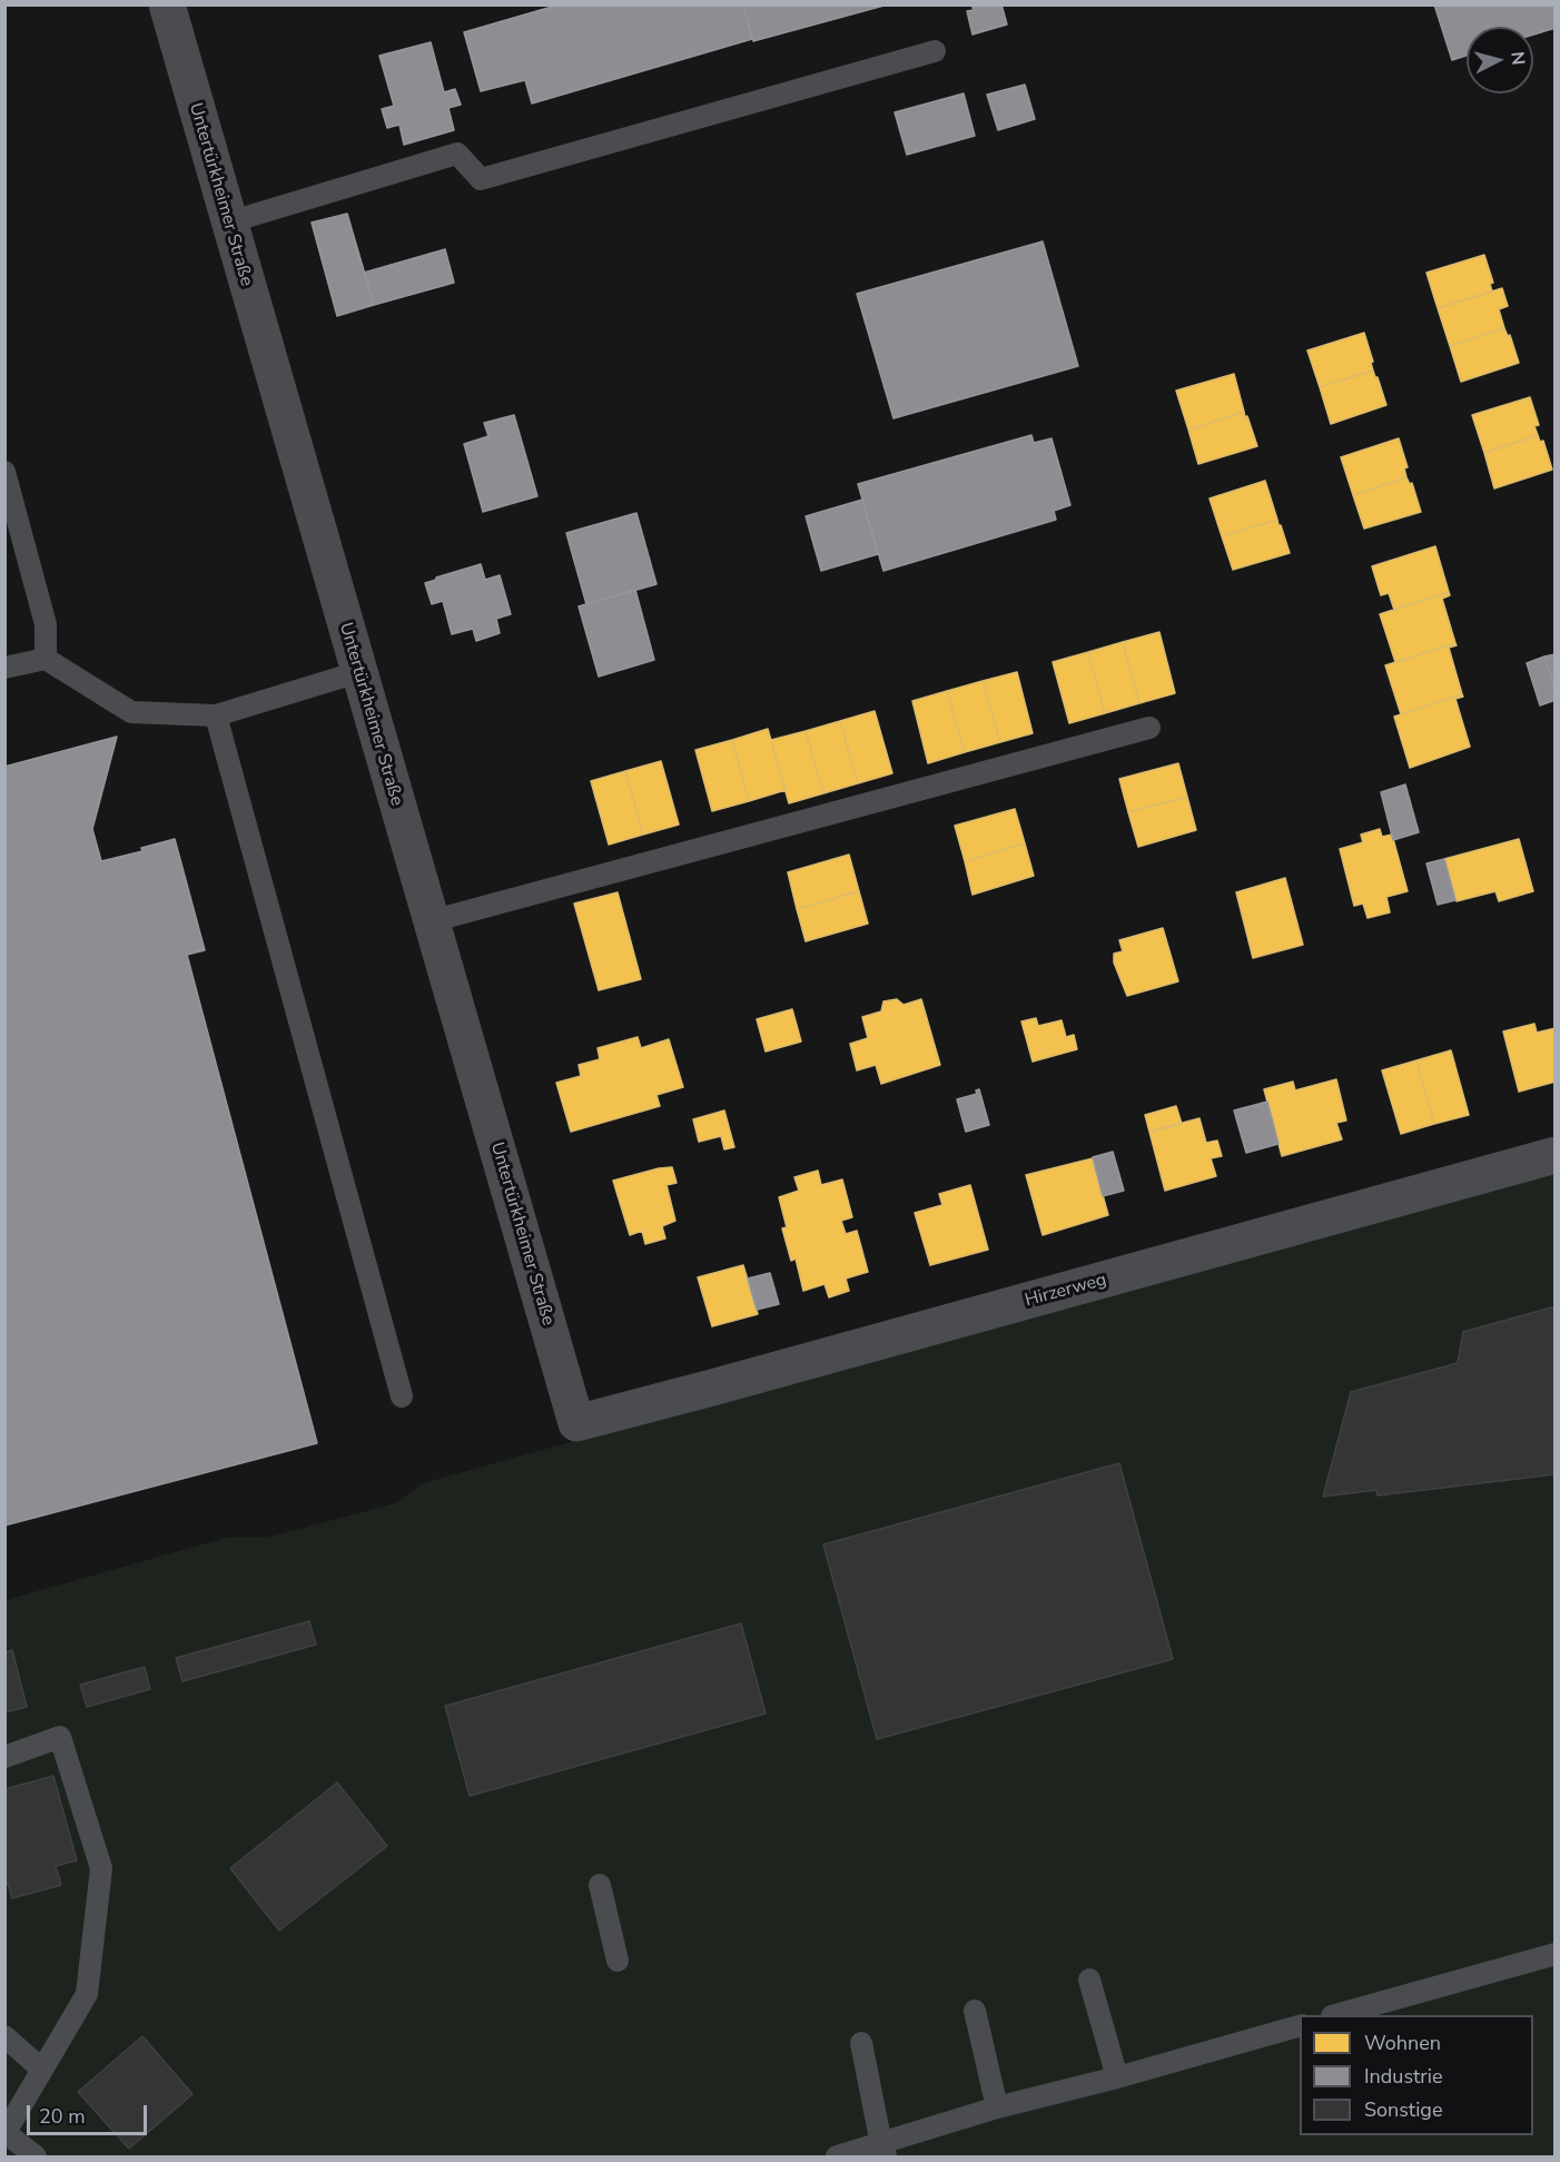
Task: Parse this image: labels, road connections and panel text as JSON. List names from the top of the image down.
{
  "streets": {
    "street": ["Untertürkheimer Straße", "Hirzerweg"]
  },
  "crossings": [
    ["Untertürkheimer Straße", "Hirzerweg"]
  ],
  "legend": ["Wohnen", "Industrie", "Sonstige"],
  "scale_bar": "20 m",
  "north": "right"
}
